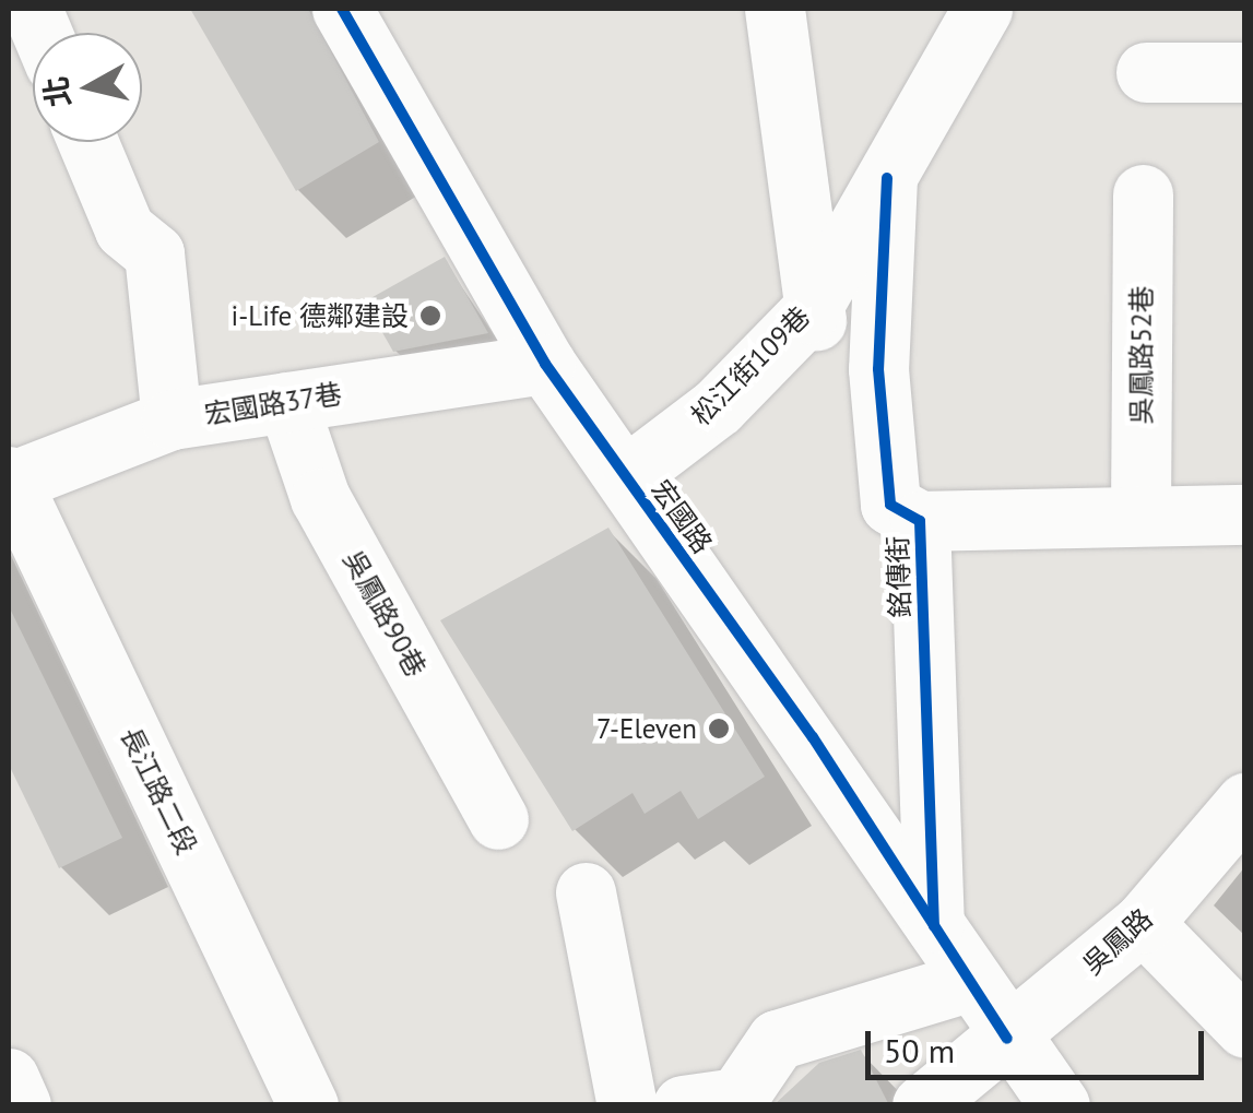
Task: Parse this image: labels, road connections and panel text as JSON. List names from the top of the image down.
{
  "streets": {
    "street": [
      "吳鳳路52巷",
      "松江街109巷",
      "宏國路37巷",
      "宏國路",
      "銘傳街",
      "吳鳳路90巷",
      "長江路二段",
      "吳鳳路"
    ]
  },
  "crossings": [
    ["松江街109巷", "宏國路"],
    ["松江街109巷", "銘傳街"],
    ["宏國路37巷", "宏國路"],
    ["宏國路37巷", "吳鳳路90巷"],
    ["宏國路37巷", "長江路二段"],
    ["宏國路", "銘傳街"],
    ["宏國路", "吳鳳路"]
  ],
  "places": ["i-Life 德鄰建設", "7-Eleven"],
  "scale_bar": "50 m",
  "north": "left"
}
